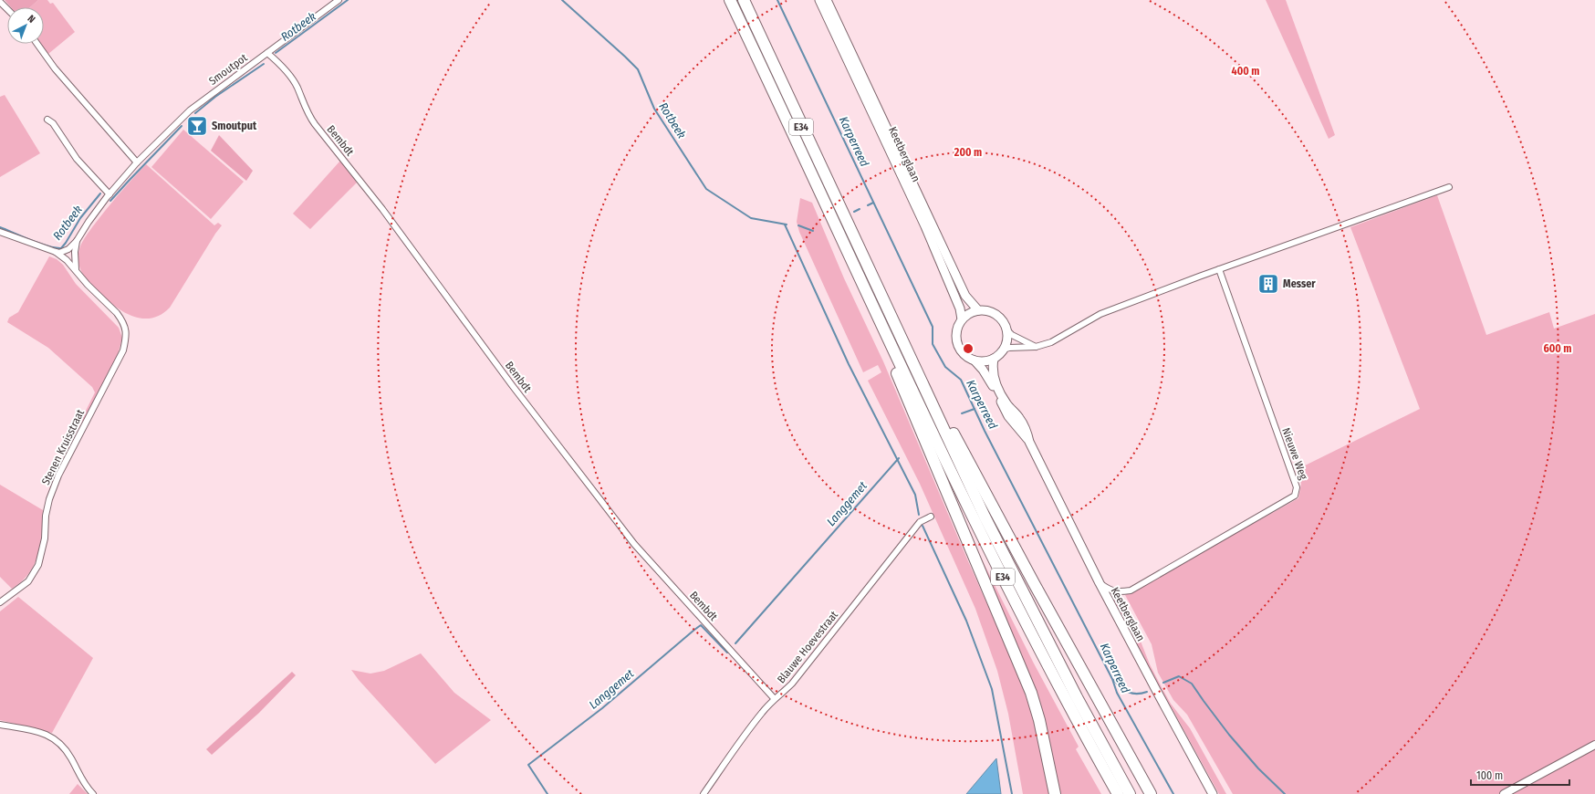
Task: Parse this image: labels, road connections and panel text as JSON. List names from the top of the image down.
{
  "streets": {
    "highway": ["E34"],
    "main road": ["Keetberglaan"],
    "street": [
      "Smoutpot",
      "Bembdt",
      "Stenen Kruisstraat",
      "Nieuwe Weg",
      "Blauwe Hoevestraat"
    ]
  },
  "crossings": [
    ["Smoutpot", "Bembdt"],
    ["Smoutpot", "Stenen Kruisstraat"],
    ["Bembdt", "Blauwe Hoevestraat"],
    ["Keetberglaan", "Nieuwe Weg"]
  ],
  "water": ["Rotbeek", "Karperreed", "Langgemet"],
  "places": {
    "bar": ["Smoutput"],
    "building": ["Messer"]
  },
  "scale_bar": "100 m",
  "north": "top right",
  "rings": ["400 m", "200 m", "600 m"]
}
